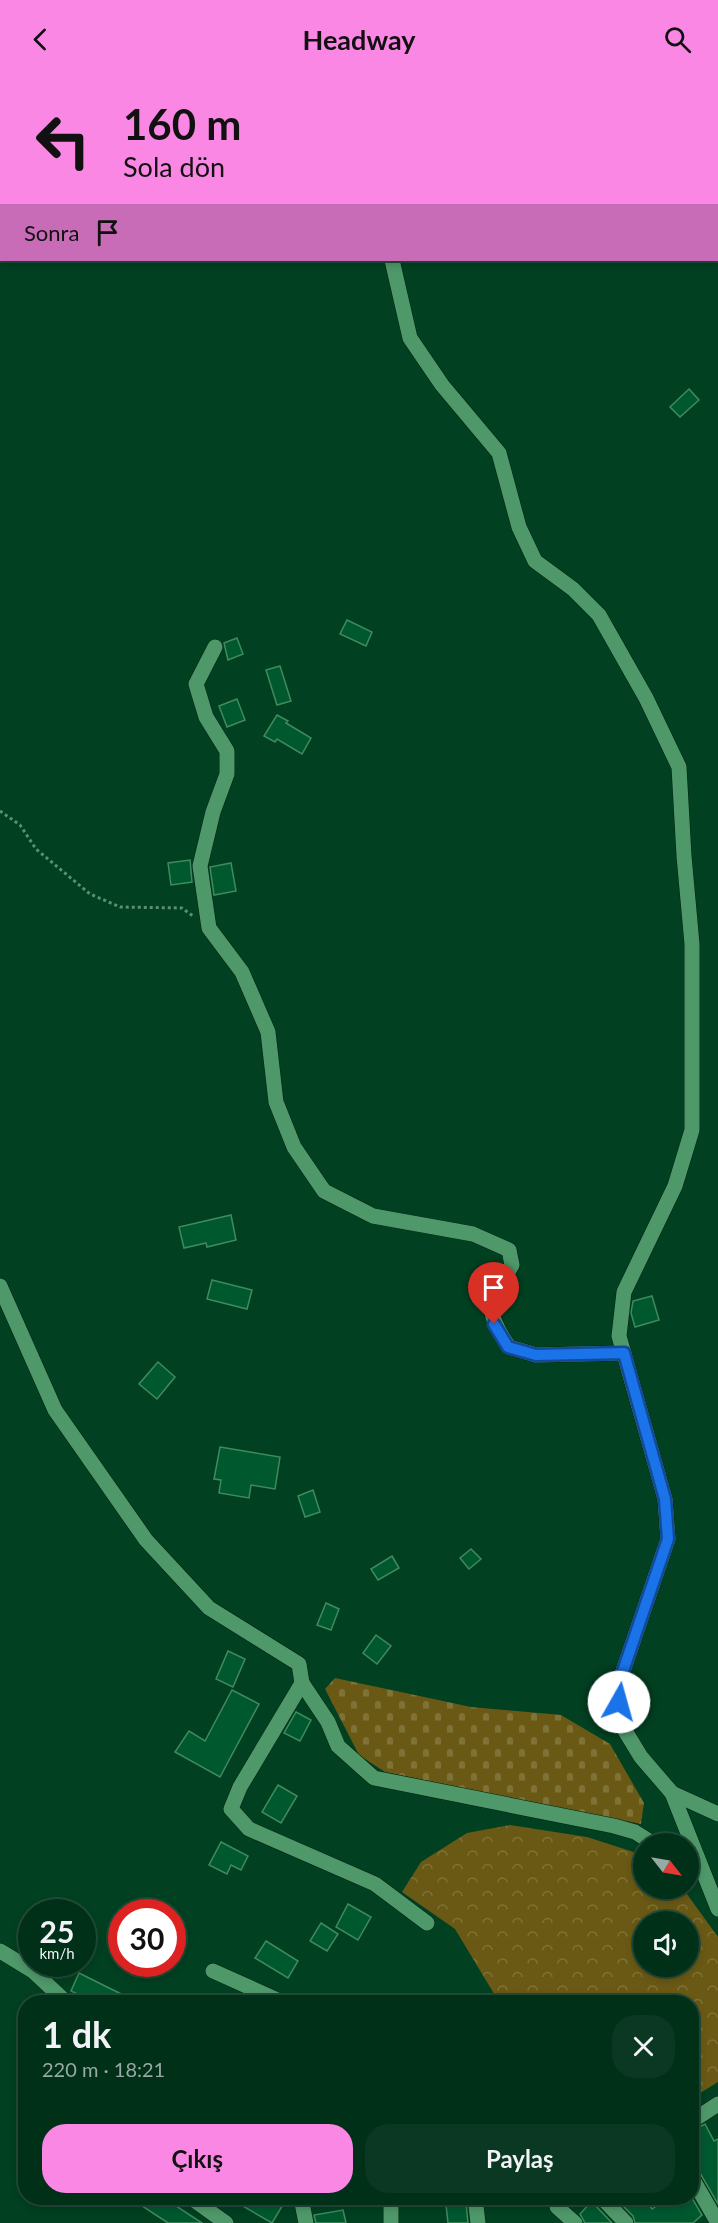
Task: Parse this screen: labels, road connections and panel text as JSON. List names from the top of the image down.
{
  "north": "bottom right",
  "page": {
    "header": "Headway",
    "turn": ["160 m", "Sola dön"],
    "then": "Sonra",
    "speed": "25 km/h",
    "limit": "30",
    "heading": ["1 dk", "220 m · 18:21"],
    "buttons": ["Çıkış", "Paylaş"]
  }
}
